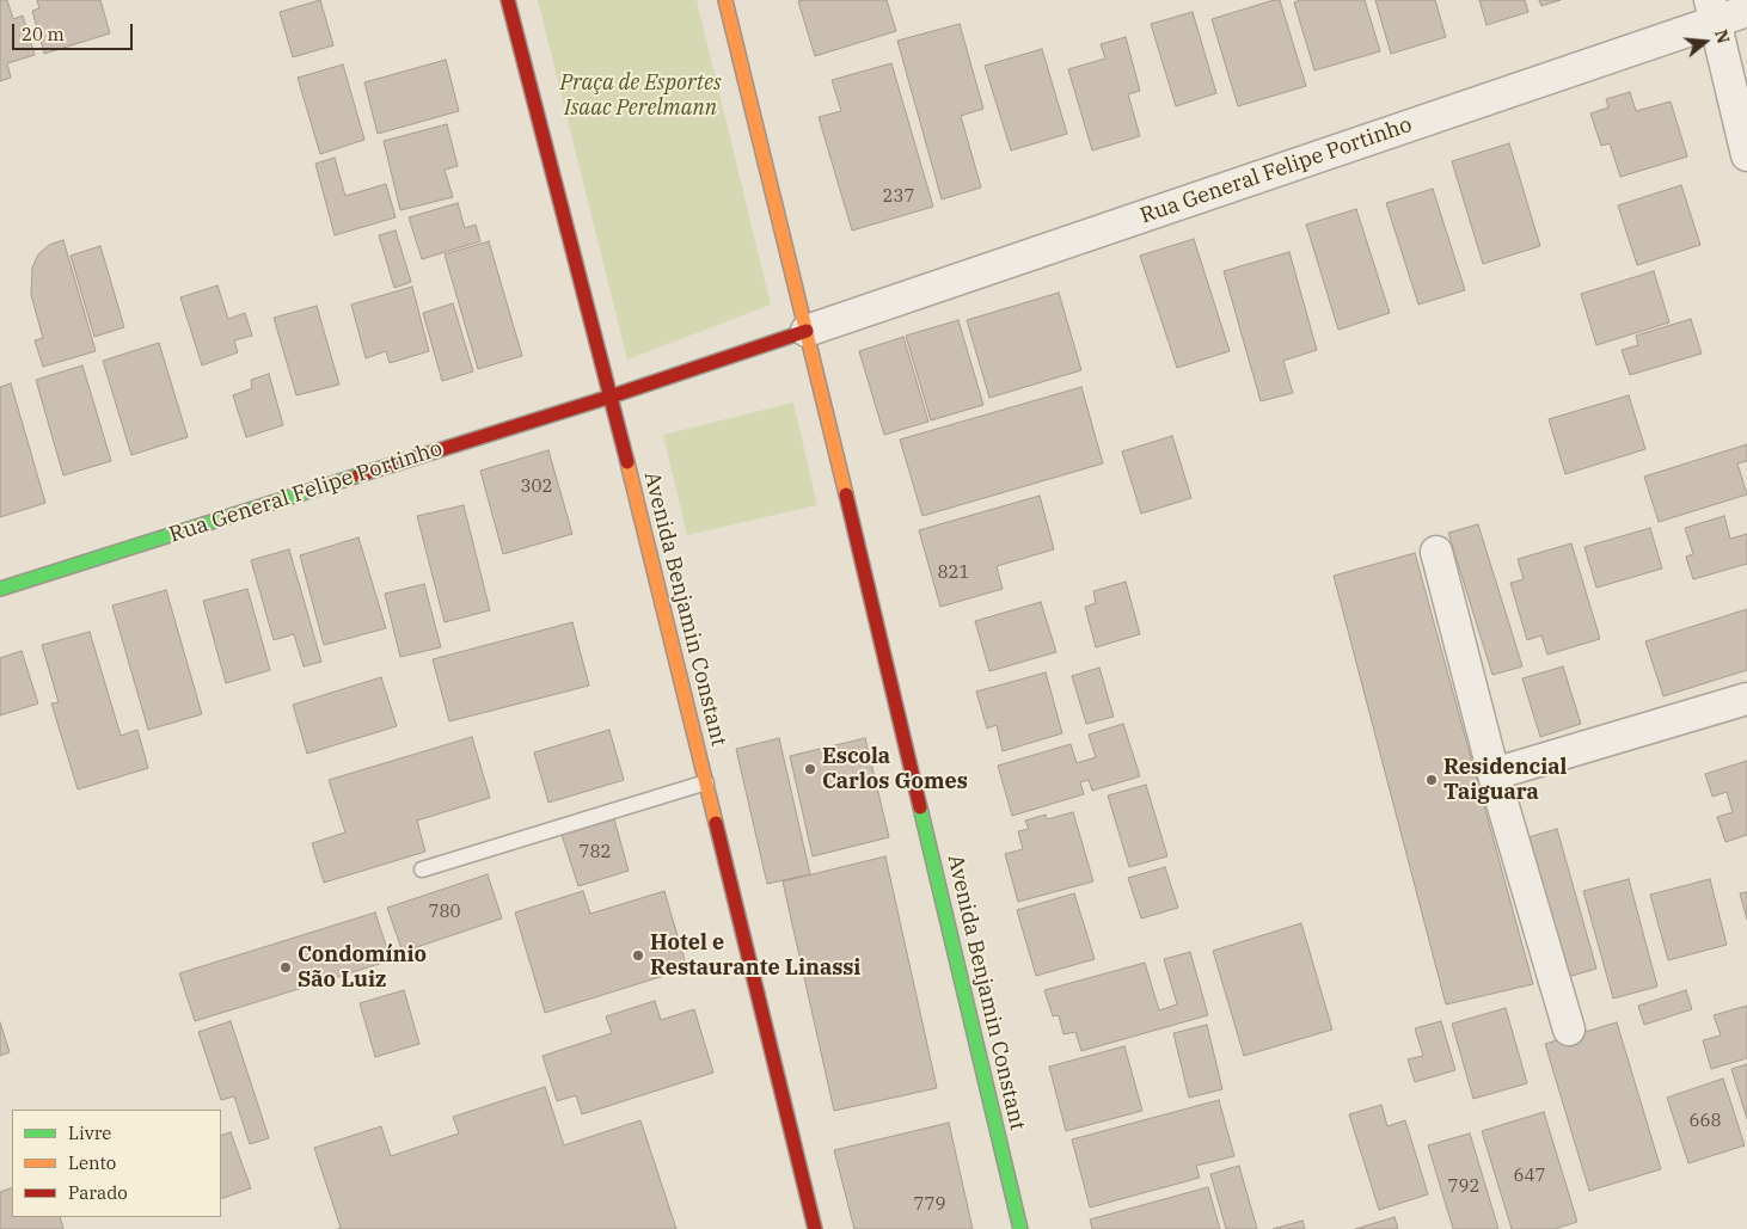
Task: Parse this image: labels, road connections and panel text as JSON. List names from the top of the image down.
{
  "streets": {
    "main road": ["Rua General Felipe Portinho", "Avenida Benjamin Constant"]
  },
  "crossings": [
    ["Rua General Felipe Portinho", "Avenida Benjamin Constant"]
  ],
  "parks": ["Praça de Esportes Isaac Perelmann"],
  "places": [
    "Escola Carlos Gomes",
    "Residencial Taiguara",
    "Hotel e Restaurante Linassi",
    "Condomínio São Luiz"
  ],
  "house_numbers": [
    "237",
    "302",
    "821",
    "782",
    "780",
    "668",
    "647",
    "792",
    "779"
  ],
  "legend": ["Livre", "Lento", "Parado"],
  "scale_bar": "20 m",
  "north": "right"
}
